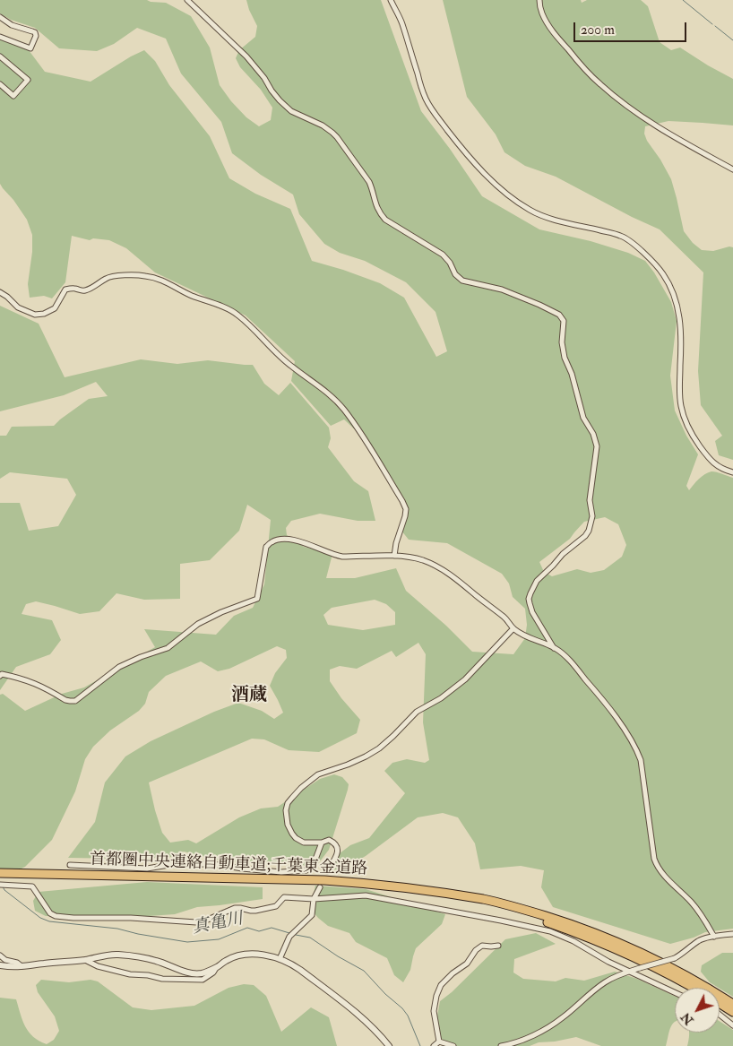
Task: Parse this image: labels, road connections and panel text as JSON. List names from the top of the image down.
{
  "streets": {
    "highway": ["首都圏中央連絡自動車道;千葉東金道路"]
  },
  "districts": ["酒蔵"],
  "water": ["真亀川"],
  "scale_bar": "200 m",
  "north": "bottom left"
}
